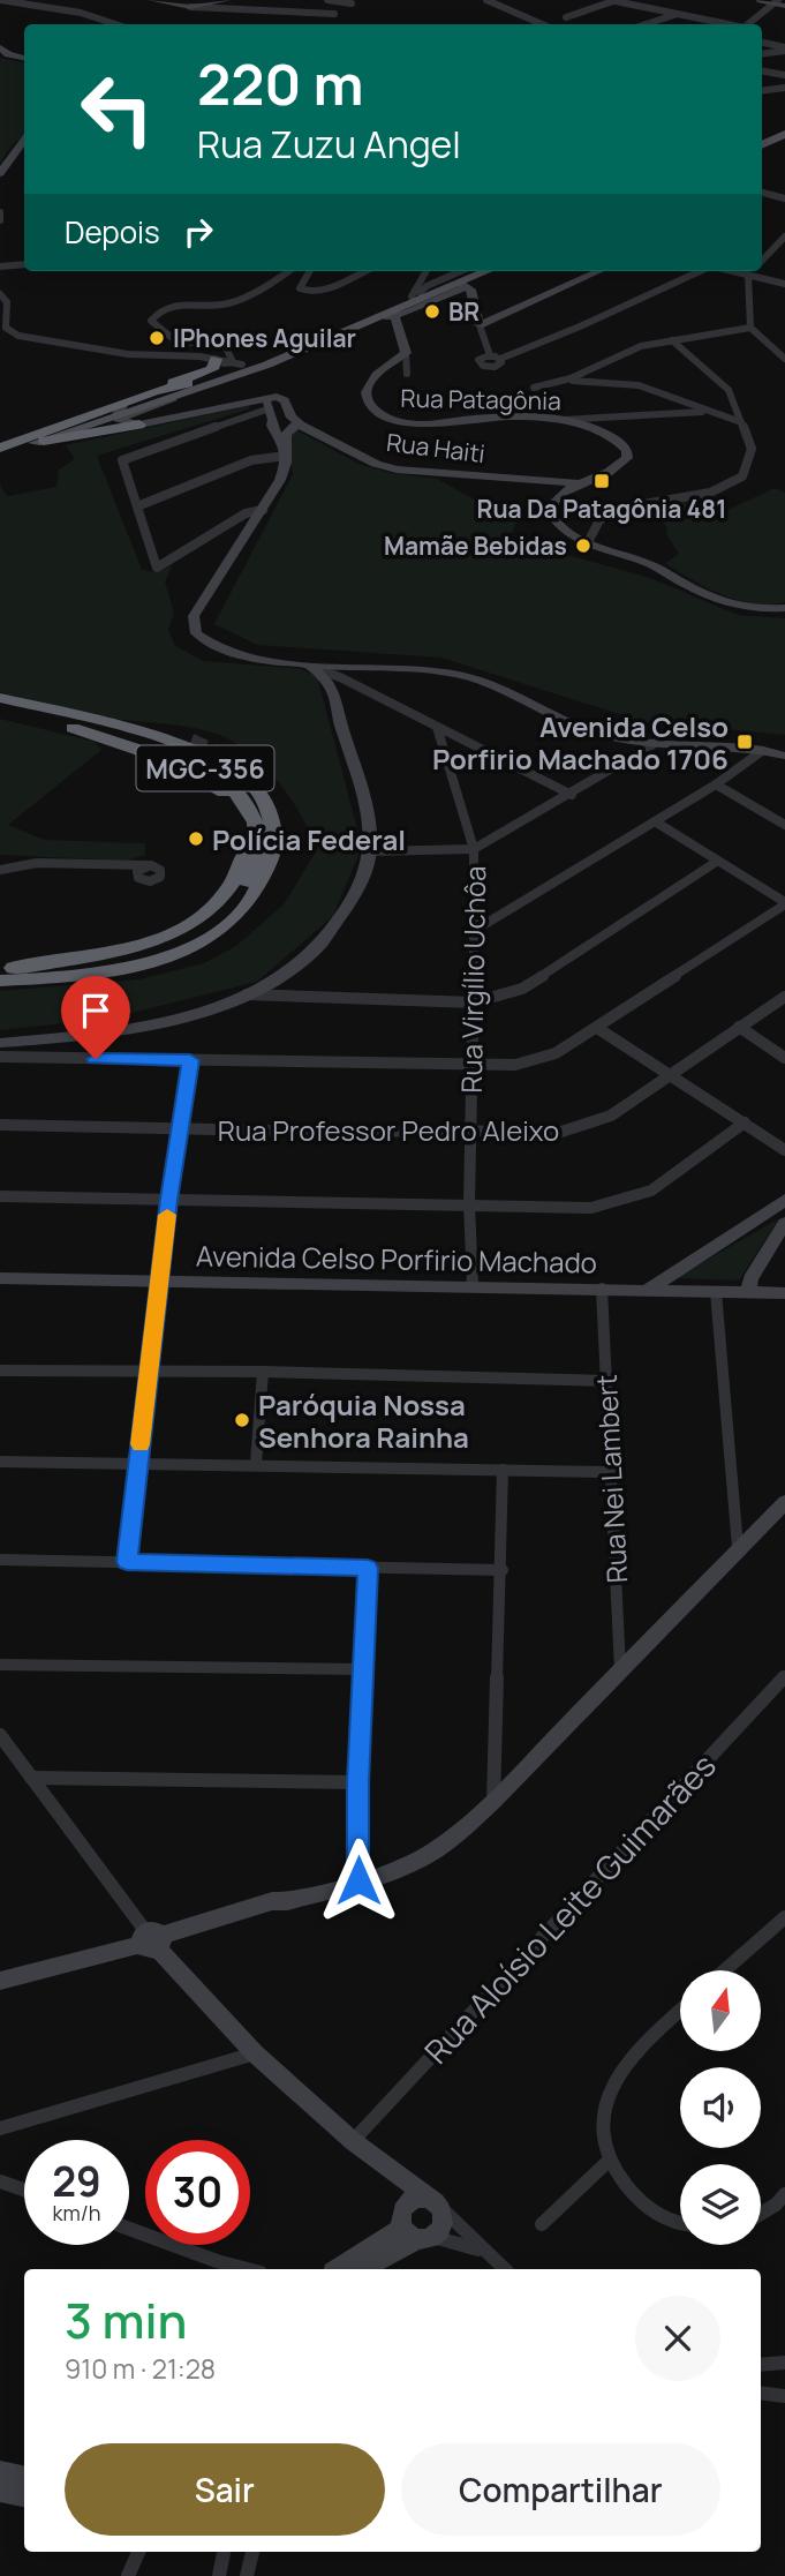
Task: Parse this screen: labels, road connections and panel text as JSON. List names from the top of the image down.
{
  "streets": {
    "highway": ["MGC-356"],
    "street": [
      "Rua Patagônia",
      "Rua Haiti",
      "Rua Virgílio Uchôa",
      "Rua Professor Pedro Aleixo",
      "Avenida Celso Porfirio Machado",
      "Rua Nei Lambert",
      "Rua Aloísio Leite Guimarães"
    ]
  },
  "crossings": [
    ["Rua Patagônia", "Rua Haiti"],
    ["Rua Virgílio Uchôa", "Rua Professor Pedro Aleixo"],
    ["Rua Virgílio Uchôa", "Avenida Celso Porfirio Machado"],
    ["Avenida Celso Porfirio Machado", "Rua Nei Lambert"]
  ],
  "places": {
    "other": [
      "BR",
      "IPhones Aguilar",
      "Mamãe Bebidas",
      "Polícia Federal",
      "Paróquia Nossa Senhora Rainha"
    ],
    "transit": ["Rua Da Patagônia 481", "Avenida Celso Porfirio Machado 1706"]
  },
  "north": "top",
  "page": {
    "turn": ["220 m", "Rua Zuzu Angel"],
    "then": "Depois",
    "speed": "29 km/h",
    "limit": "30",
    "heading": ["3 min", "910 m · 21:28"],
    "buttons": ["Sair", "Compartilhar"]
  }
}
